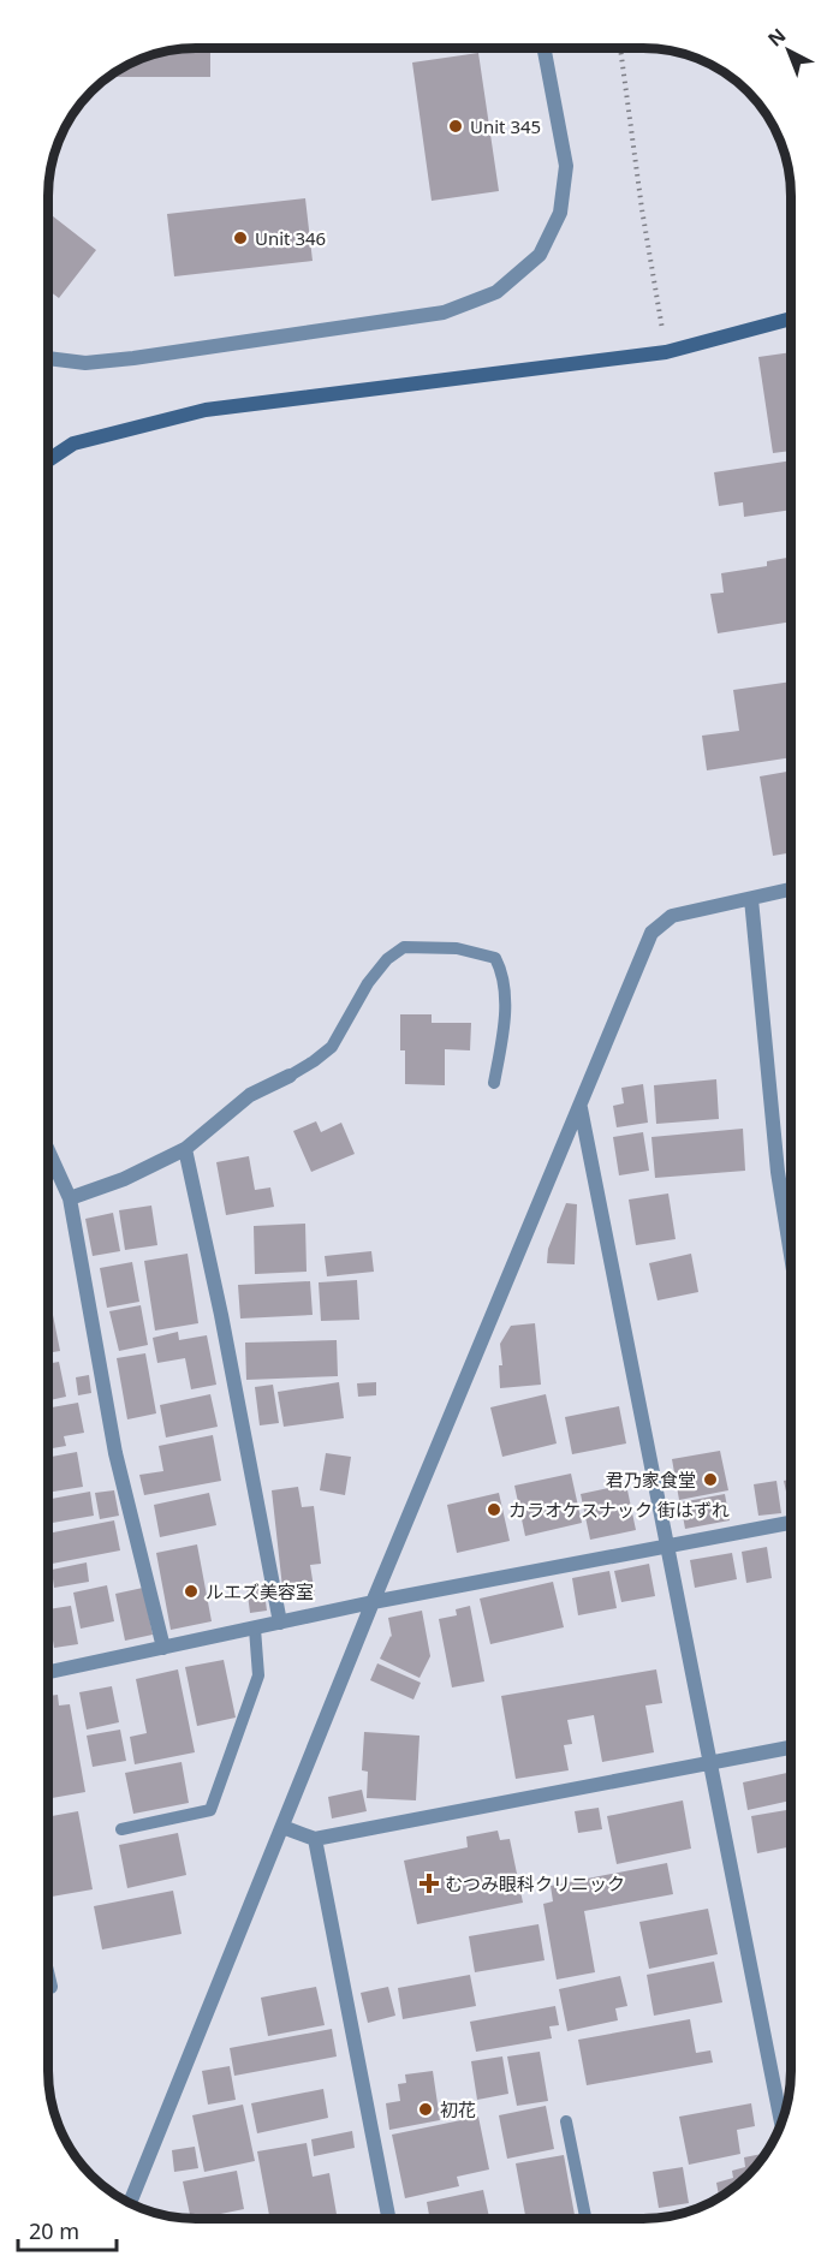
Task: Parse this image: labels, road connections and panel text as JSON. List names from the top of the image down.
{
  "places": {
    "other": [
      "Unit 345",
      "Unit 346",
      "君乃家食堂",
      "カラオケスナック 街はずれ",
      "ルエズ美容室",
      "初花"
    ],
    "health": ["むつみ眼科クリニック"]
  },
  "scale_bar": "20 m",
  "north": "top left"
}
